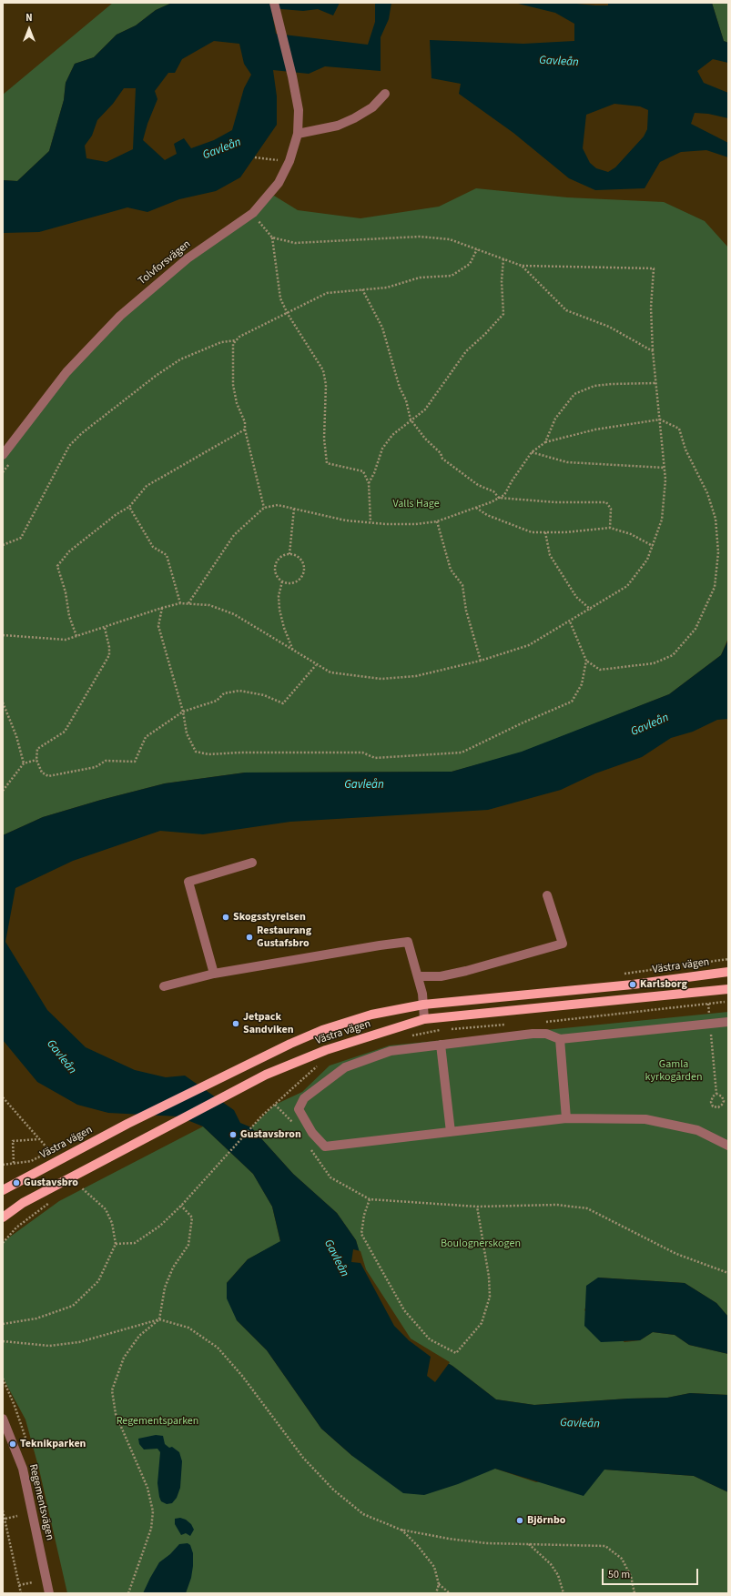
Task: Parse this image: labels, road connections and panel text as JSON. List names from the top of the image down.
{
  "streets": {
    "main road": ["Västra vägen"],
    "street": ["Tolvforsvägen", "Regementsvägen"]
  },
  "water": ["Gavleån"],
  "parks": [
    "Valls Hage",
    "Gamla kyrkogården",
    "Boulognerskogen",
    "Regementsparken"
  ],
  "places": [
    "Skogsstyrelsen",
    "Restaurang Gustafsbro",
    "Karlsborg",
    "Jetpack Sandviken",
    "Gustavsbron",
    "Gustavsbro",
    "Teknikparken",
    "Björnbo"
  ],
  "scale_bar": "50 m",
  "north": "top"
}
